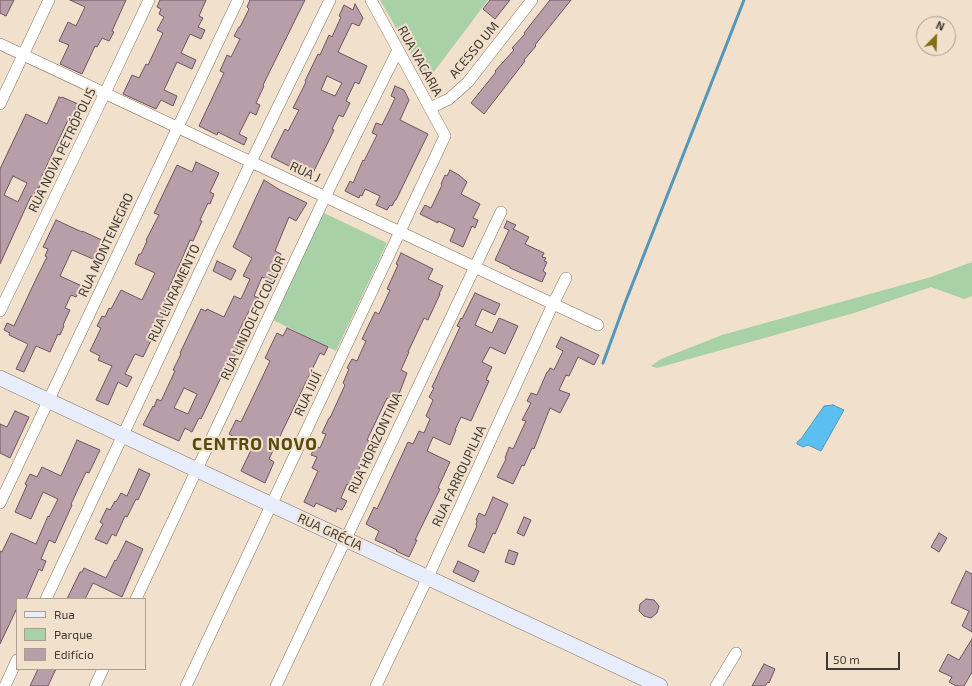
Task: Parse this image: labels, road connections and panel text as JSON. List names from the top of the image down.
{
  "streets": {
    "main road": ["RUA GRÉCIA"],
    "street": [
      "ACESSO UM",
      "RUA VACARIA",
      "RUA NOVA PETRÓPOLIS",
      "RUA J",
      "RUA MONTENEGRO",
      "RUA LIVRAMENTO",
      "RUA LINDOLFO COLLOR",
      "RUA IJUÍ",
      "RUA HORIZONTINA",
      "RUA FARROUPILHA"
    ]
  },
  "crossings": [
    ["ACESSO UM", "RUA VACARIA"],
    ["RUA VACARIA", "RUA LINDOLFO COLLOR"],
    ["RUA VACARIA", "RUA IJUÍ"],
    ["RUA NOVA PETRÓPOLIS", "RUA J"],
    ["RUA J", "RUA MONTENEGRO"],
    ["RUA J", "RUA LIVRAMENTO"],
    ["RUA J", "RUA LINDOLFO COLLOR"],
    ["RUA J", "RUA IJUÍ"],
    ["RUA J", "RUA HORIZONTINA"],
    ["RUA J", "RUA FARROUPILHA"],
    ["RUA MONTENEGRO", "RUA GRÉCIA"],
    ["RUA LIVRAMENTO", "RUA GRÉCIA"],
    ["RUA LINDOLFO COLLOR", "RUA GRÉCIA"],
    ["RUA IJUÍ", "RUA GRÉCIA"],
    ["RUA HORIZONTINA", "RUA GRÉCIA"],
    ["RUA FARROUPILHA", "RUA GRÉCIA"]
  ],
  "districts": ["CENTRO NOVO"],
  "legend": ["Rua", "Parque", "Edifício"],
  "scale_bar": "50 m",
  "north": "top right"
}
